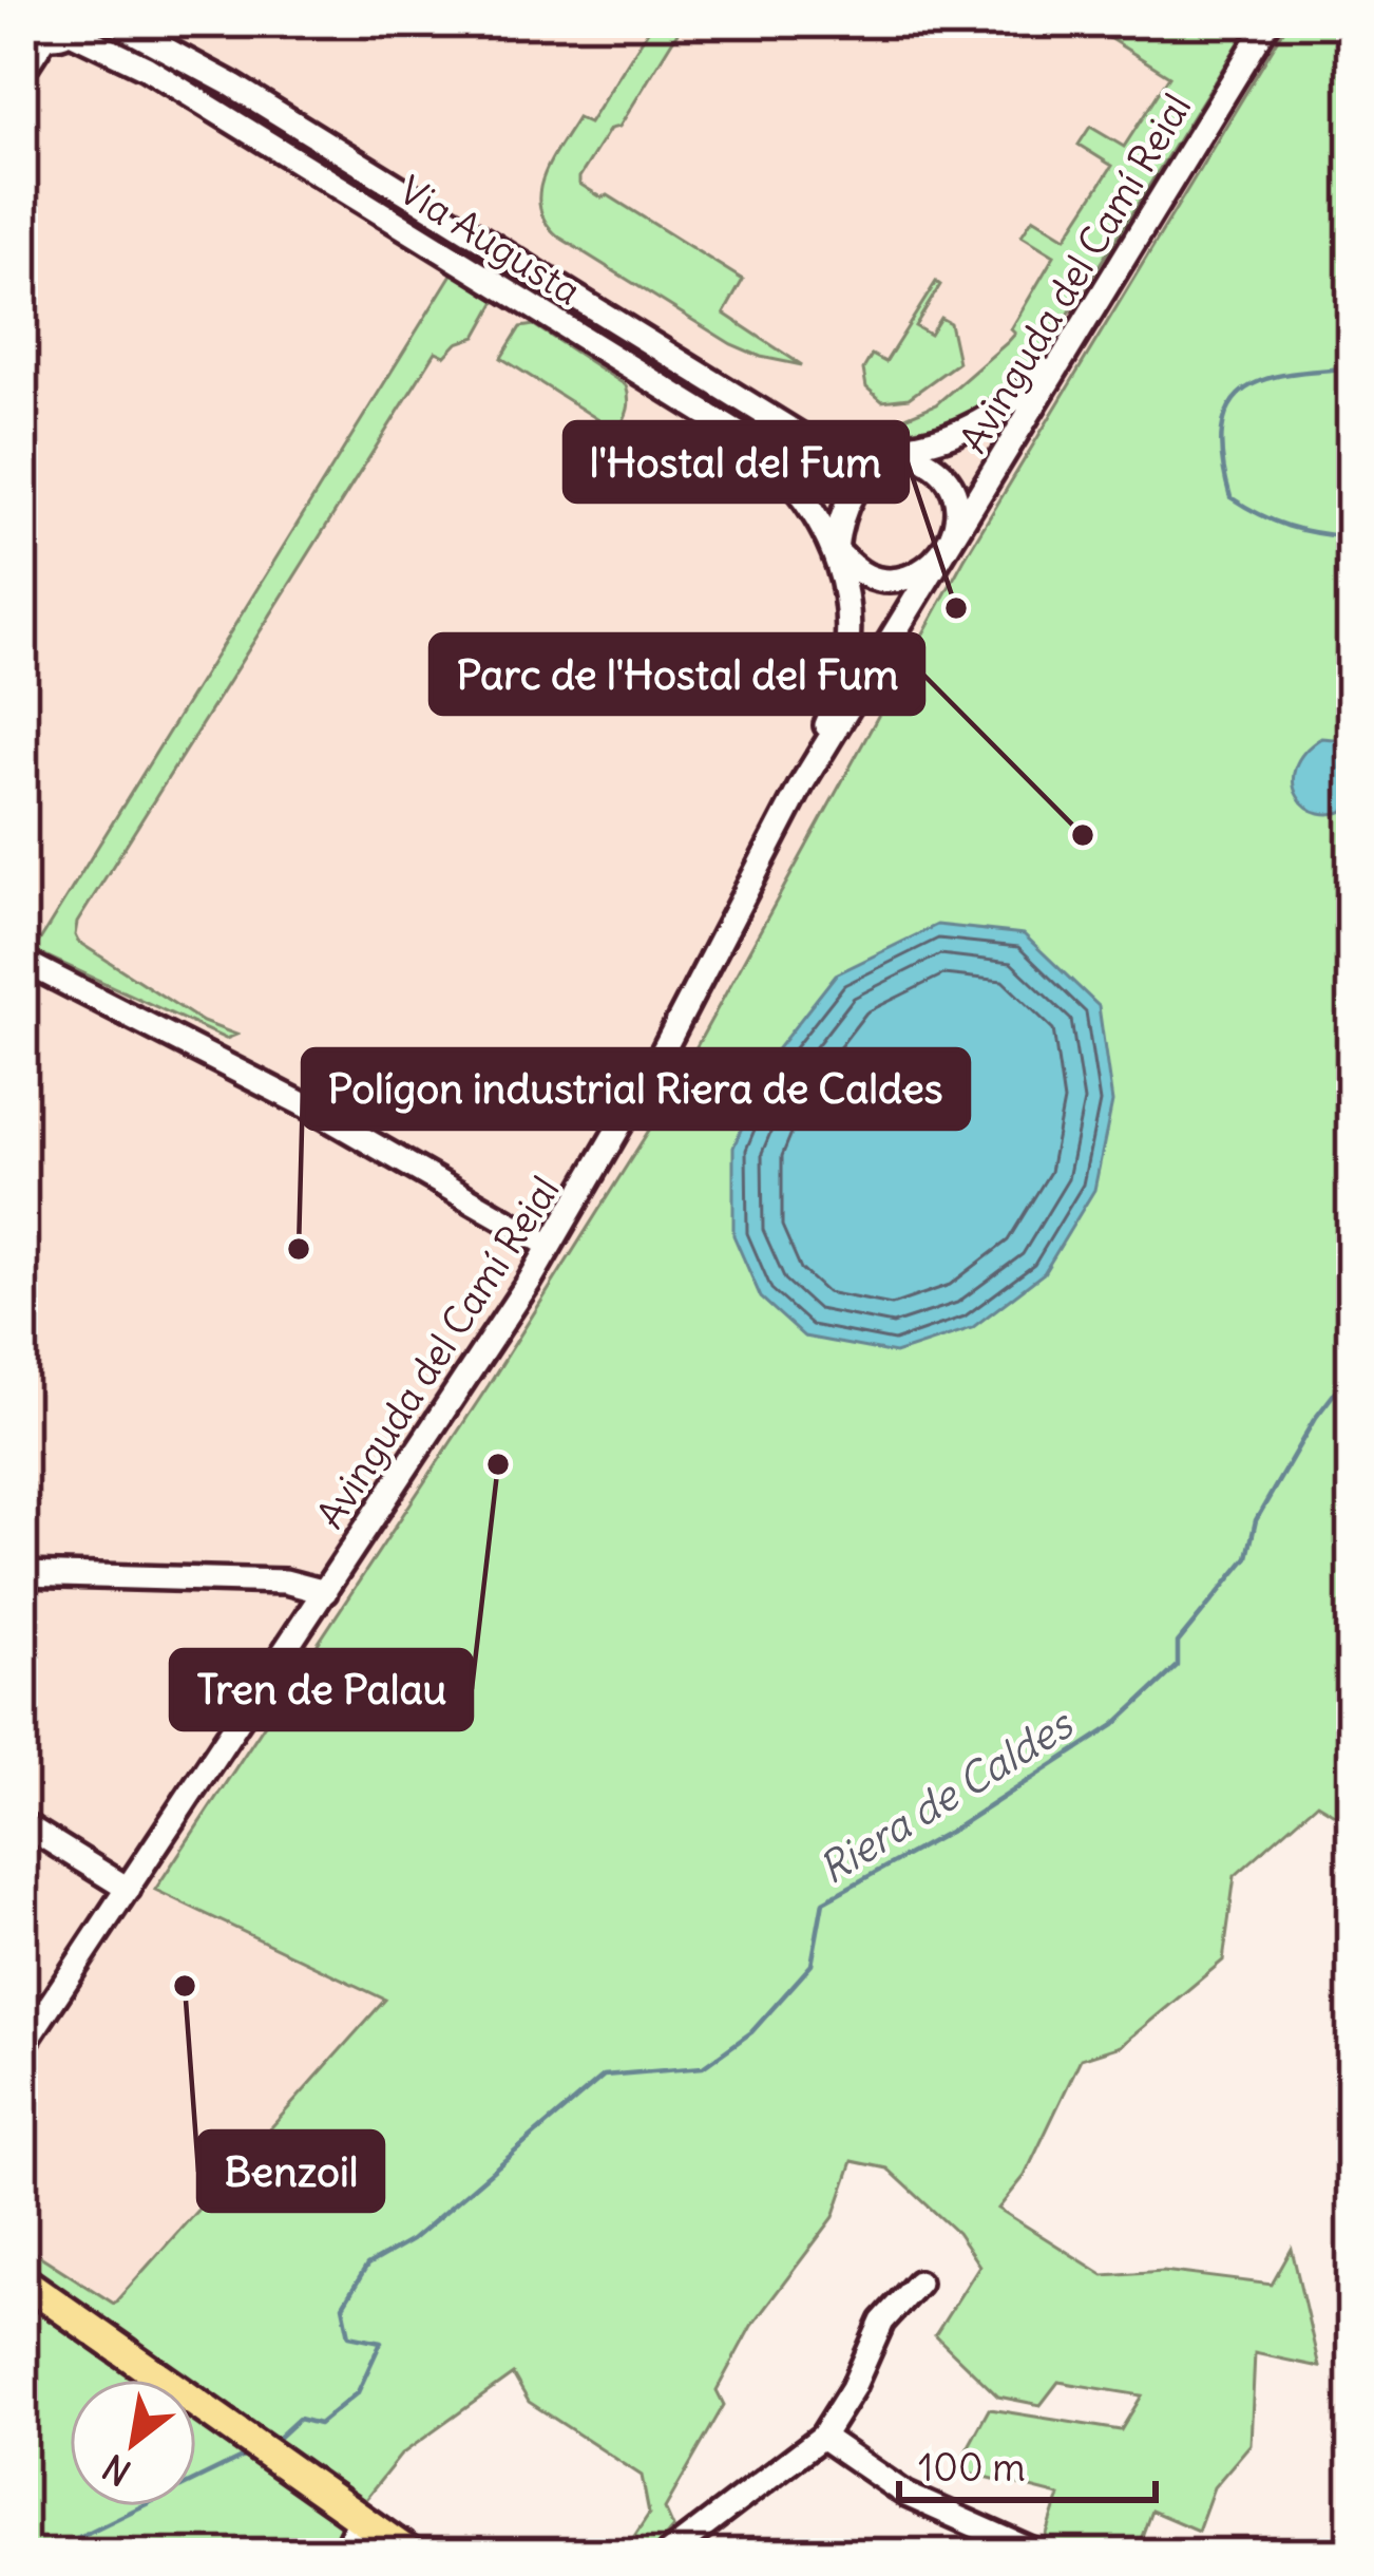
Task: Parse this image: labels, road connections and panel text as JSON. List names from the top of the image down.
{
  "streets": {
    "street": ["Via Augusta", "Avinguda del Camí Reial"]
  },
  "crossings": [
    ["Via Augusta", "Avinguda del Camí Reial"]
  ],
  "water": ["Riera de Caldes"],
  "places": [
    "l'Hostal del Fum",
    "Parc de l'Hostal del Fum",
    "Polígon industrial Riera de Caldes",
    "Tren de Palau",
    "Benzoil"
  ],
  "scale_bar": "100 m",
  "north": "bottom left"
}
